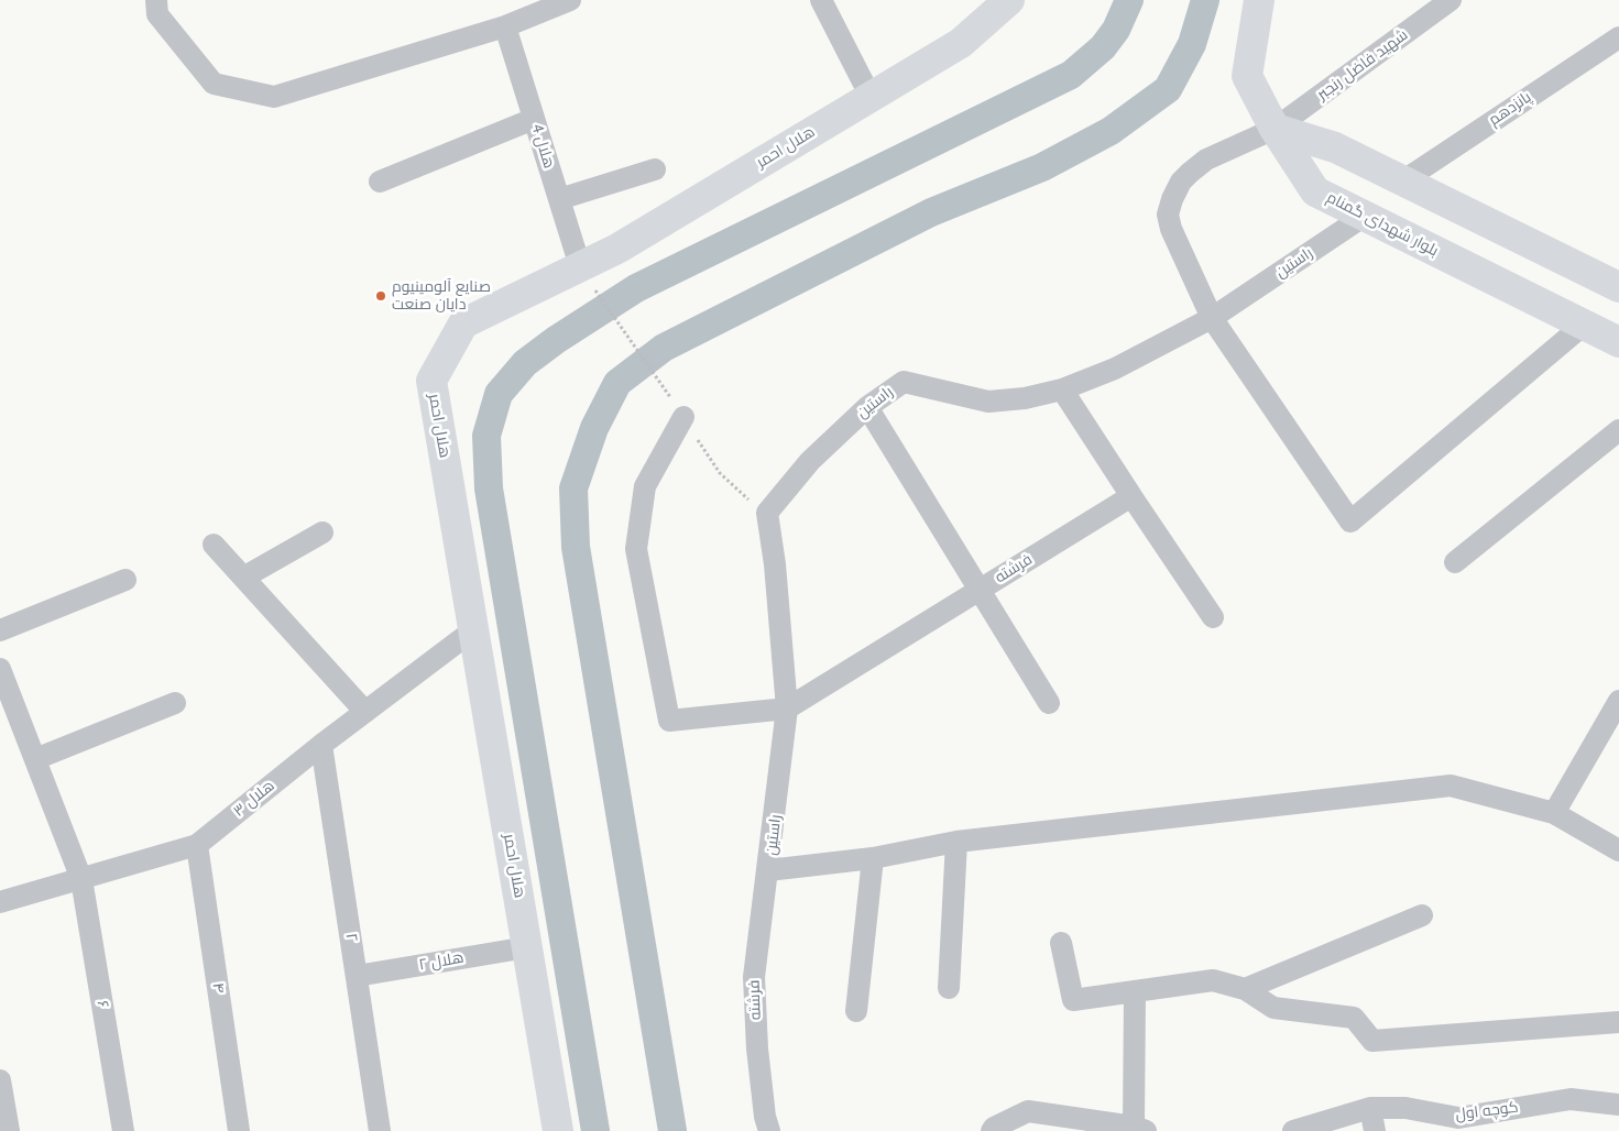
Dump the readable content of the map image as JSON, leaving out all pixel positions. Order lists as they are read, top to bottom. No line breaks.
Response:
{"streets":{"main road":["هلال احمر","بلوار شهدای گمنام"],"street":["شهید فاضل رنجبر","پانزدهم","هلال 4","راستین","فرشته","هلال ۳","۲","هلال ۲","۴","۶","کوچه اول"]},"crossings":[["شهید فاضل رنجبر","بلوار شهدای گمنام"],["شهید فاضل رنجبر","راستین"],["هلال 4","هلال احمر"],["هلال احمر","هلال ۳"],["هلال احمر","هلال ۲"],["بلوار شهدای گمنام","راستین"],["راستین","فرشته"],["هلال ۳","۲"],["هلال ۳","۴"],["هلال ۳","۶"],["۲","هلال ۲"]],"places":["صنايع آلومینیوم دایان صنعت"]}
